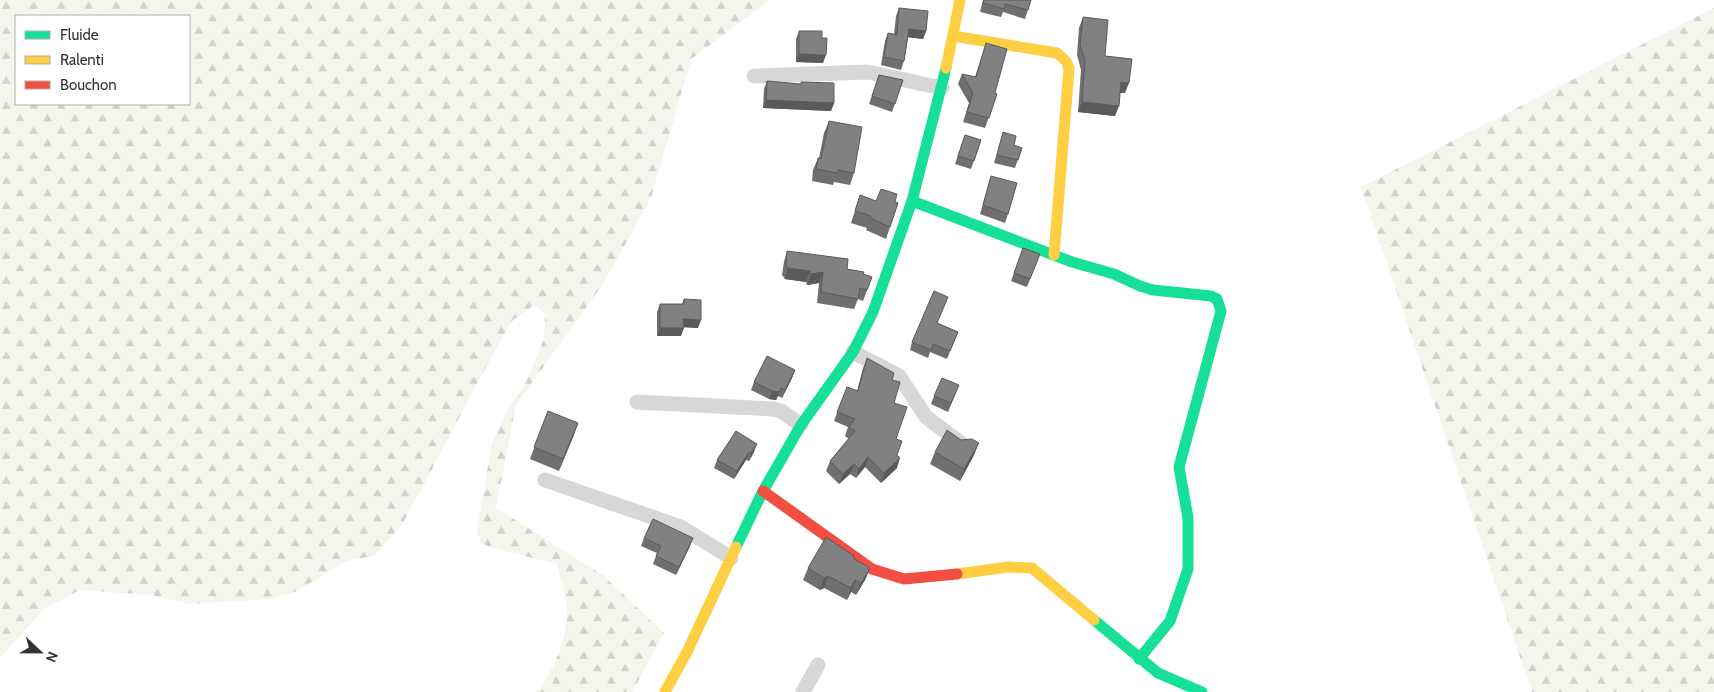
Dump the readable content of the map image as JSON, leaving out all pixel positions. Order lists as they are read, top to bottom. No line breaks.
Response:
{"legend":["Fluide","Ralenti","Bouchon"],"north":"right"}
